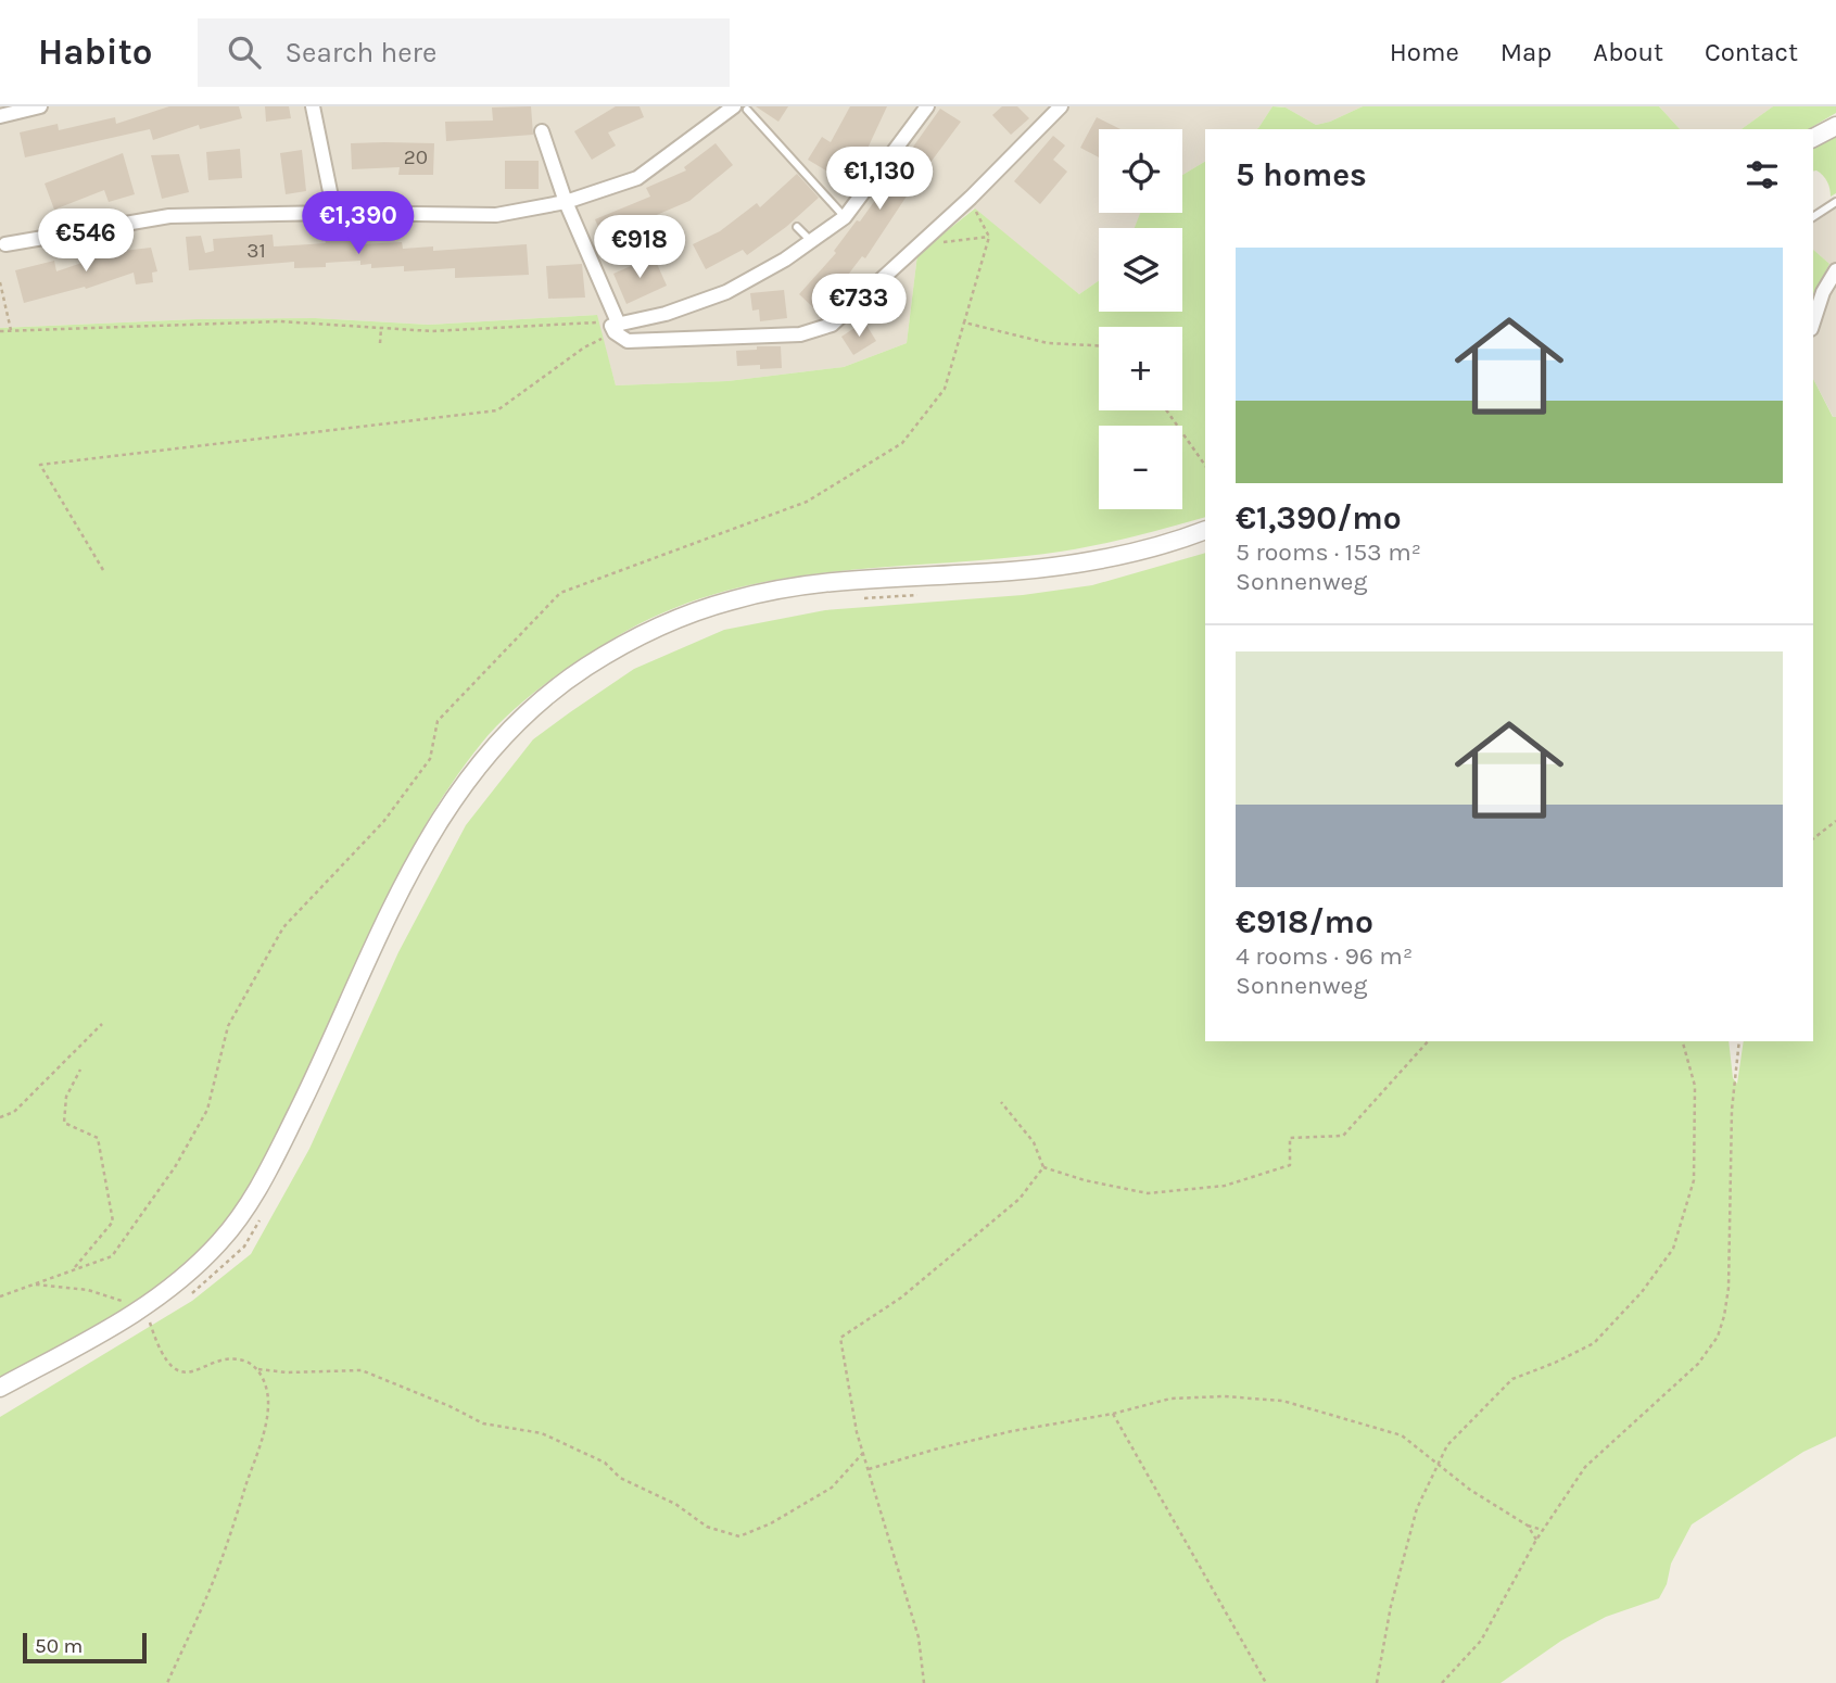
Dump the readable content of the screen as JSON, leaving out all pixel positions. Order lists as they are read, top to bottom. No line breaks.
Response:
{"house_numbers":["20","31"],"scale_bar":"50 m","page":{"header":"Habito","search":"Search here","nav":["Home","Map","About","Contact"],"map_buttons":["+","−"],"heading":"5 homes","price":["€1,130","€1,390","€546","€918","€733"],"list":[{"name":"€1,390/mo","note":"5 rooms · 153 m² · Sonnenweg"},{"name":"€918/mo","note":"4 rooms · 96 m² · Sonnenweg"}],"scale":"50 m"}}
